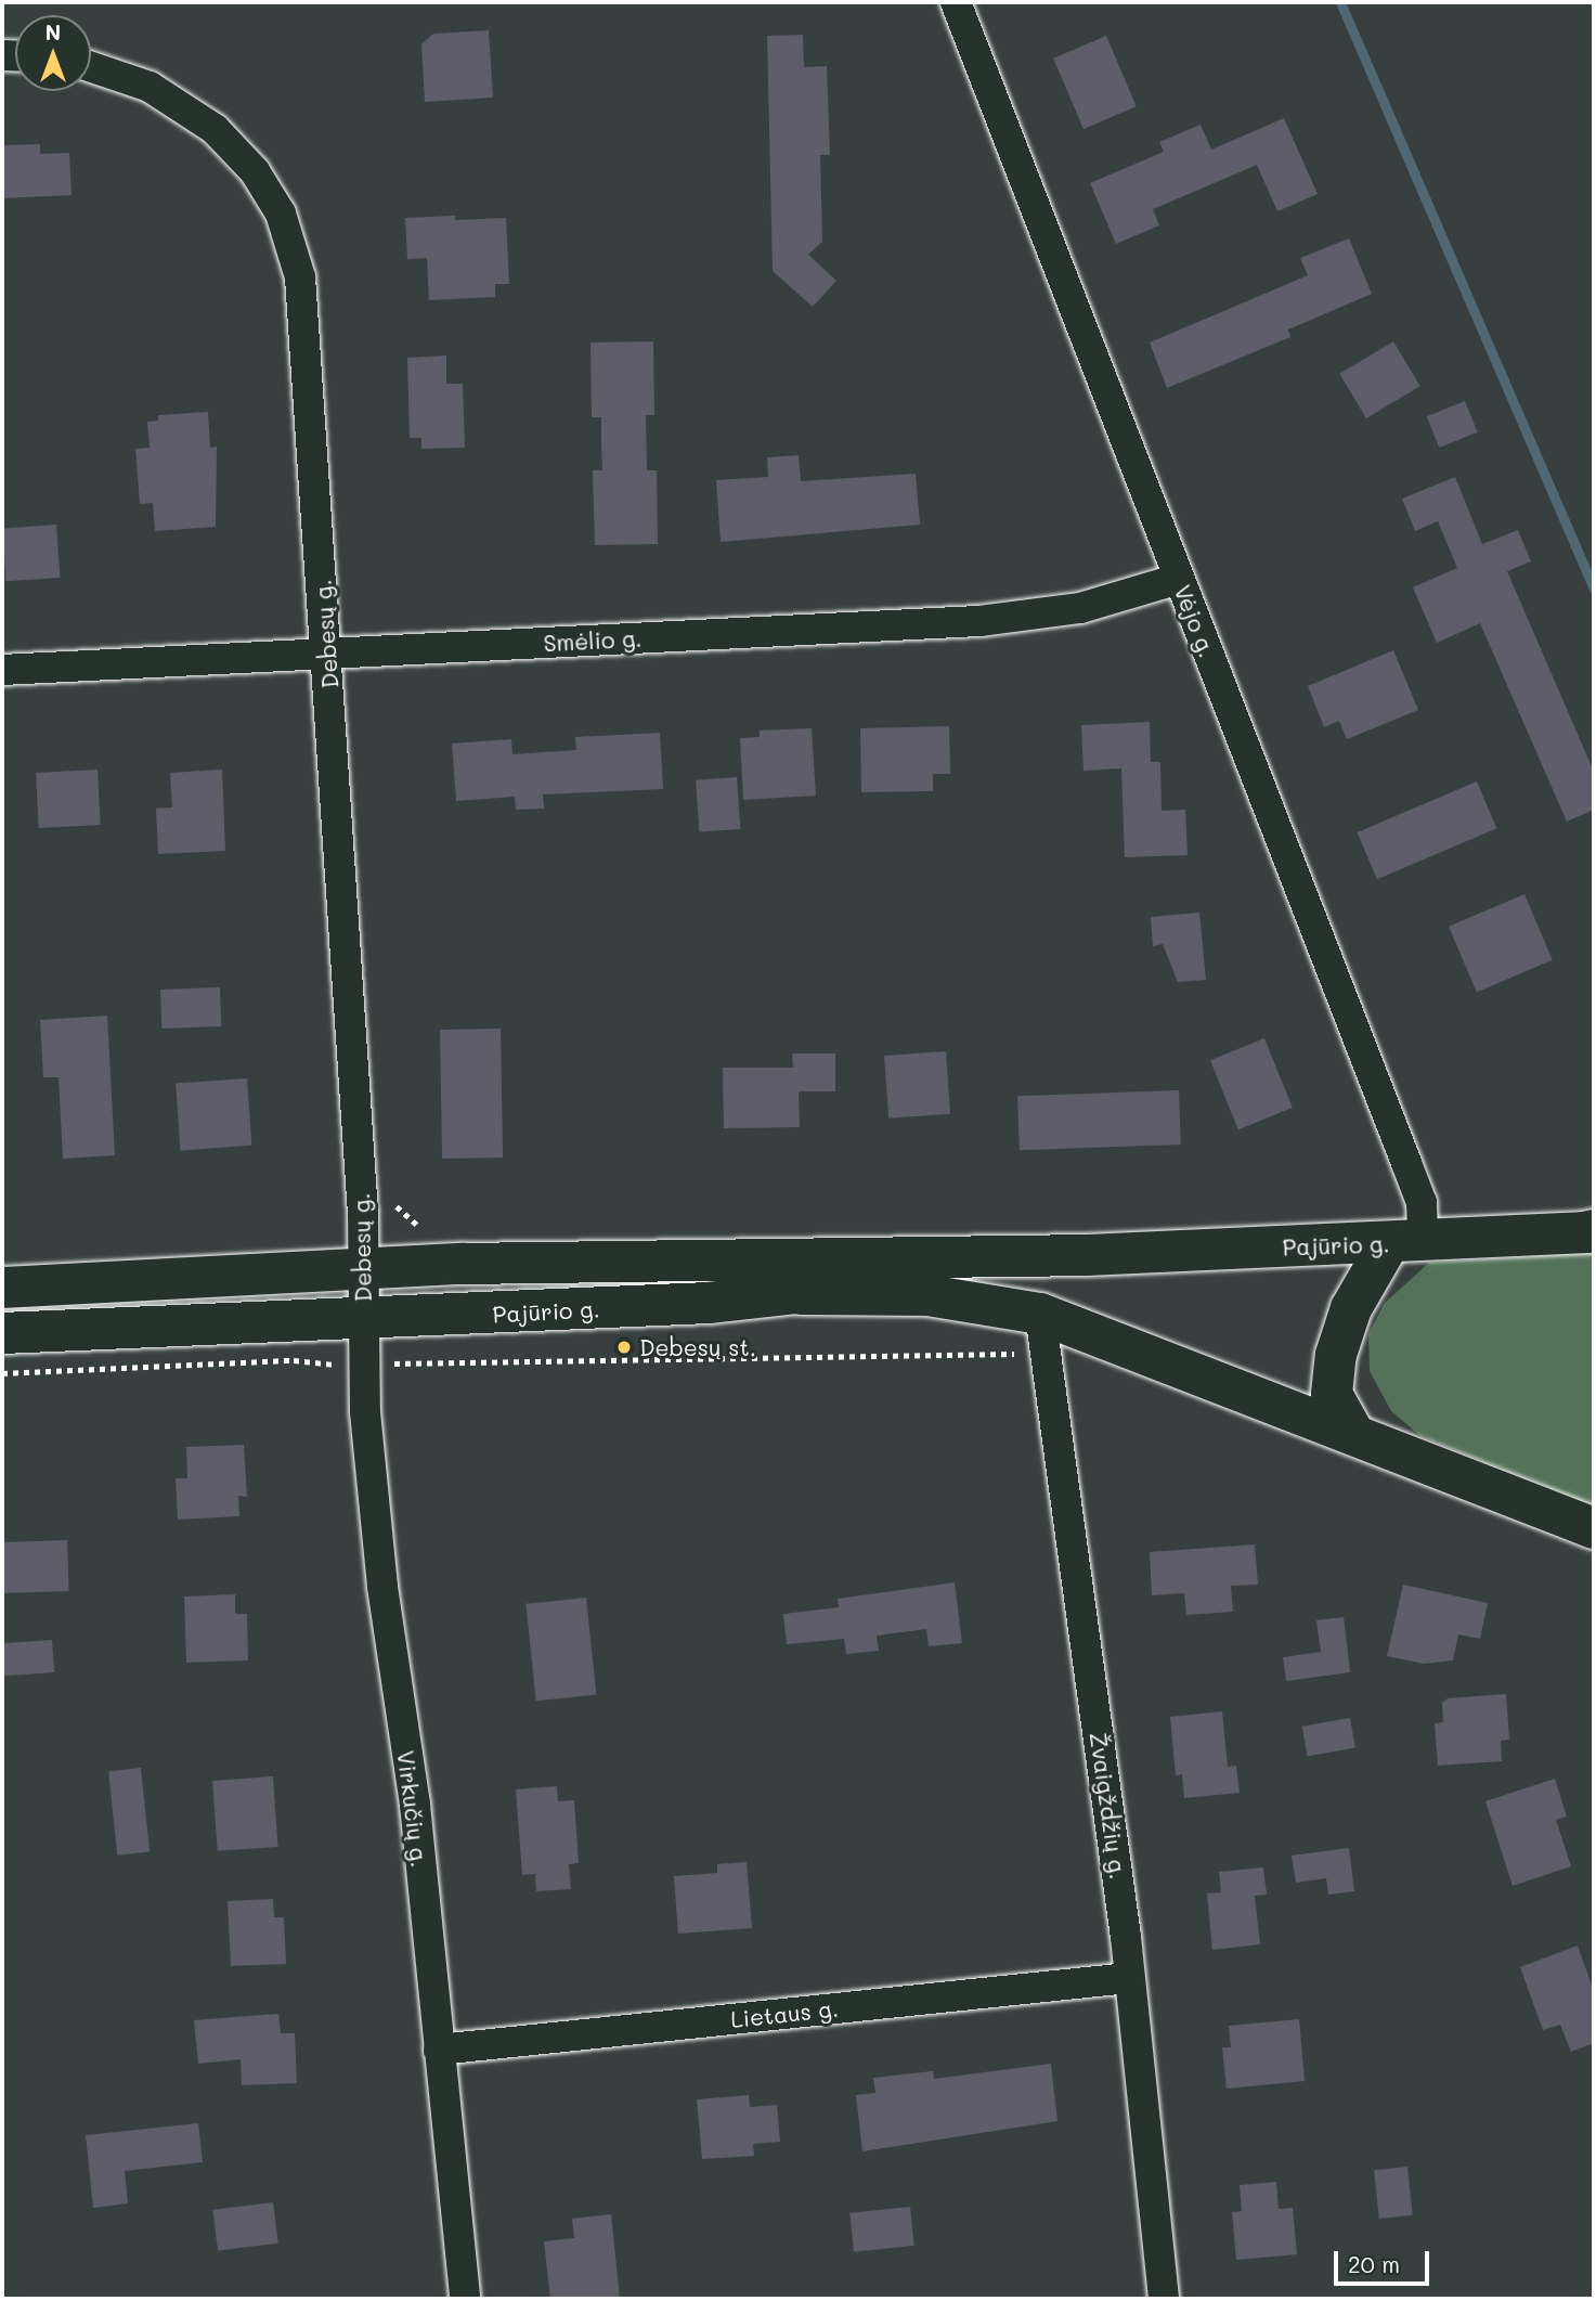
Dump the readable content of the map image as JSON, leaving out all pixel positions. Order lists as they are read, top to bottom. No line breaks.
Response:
{"streets":{"main road":["Pajūrio g."],"street":["Vėjo g.","Debesų g.","Smėlio g.","Žvaigždžių g.","Virkučių g.","Lietaus g."]},"crossings":[["Vėjo g.","Smėlio g."],["Vėjo g.","Pajūrio g."],["Debesų g.","Smėlio g."],["Debesų g.","Pajūrio g."],["Debesų g.","Virkučių g."],["Pajūrio g.","Virkučių g."],["Žvaigždžių g.","Lietaus g."],["Virkučių g.","Lietaus g."]],"places":["Debesų st."],"scale_bar":"20 m","north":"top"}
